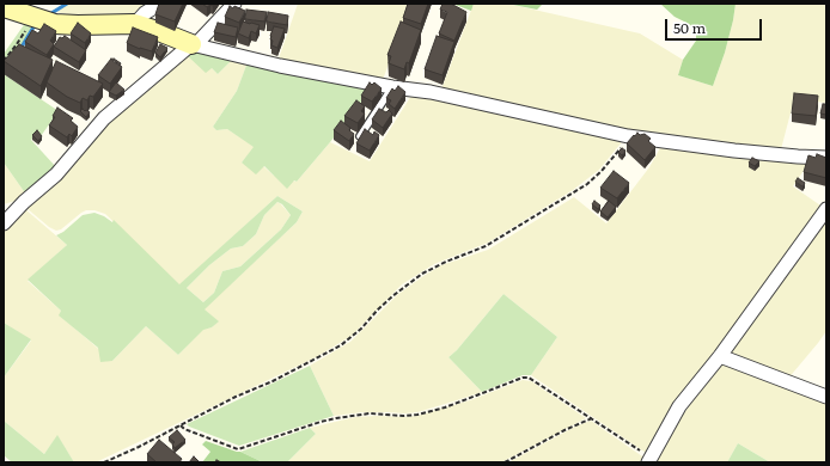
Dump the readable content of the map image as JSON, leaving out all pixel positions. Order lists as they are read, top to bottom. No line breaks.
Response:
{"scale_bar":"50 m"}
